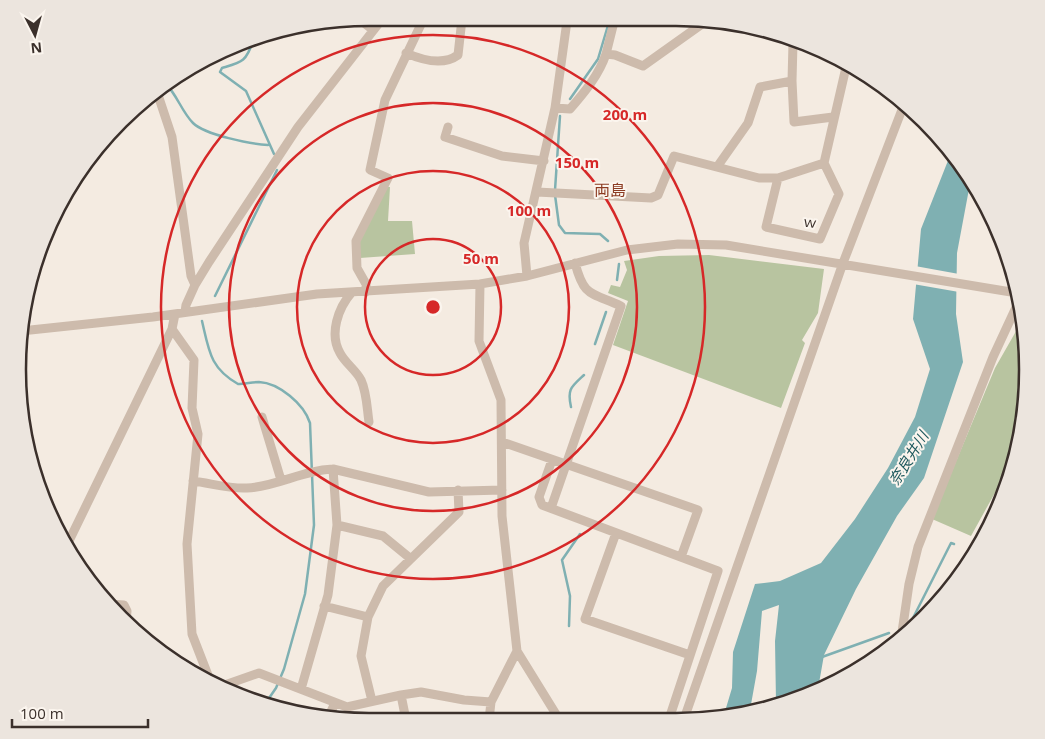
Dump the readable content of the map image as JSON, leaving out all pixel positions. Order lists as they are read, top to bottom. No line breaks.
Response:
{"streets":{"street":["ｗ"]},"districts":["両島"],"water":["奈良井川"],"scale_bar":"100 m","north":"bottom","rings":["200 m","150 m","100 m","50 m"]}
